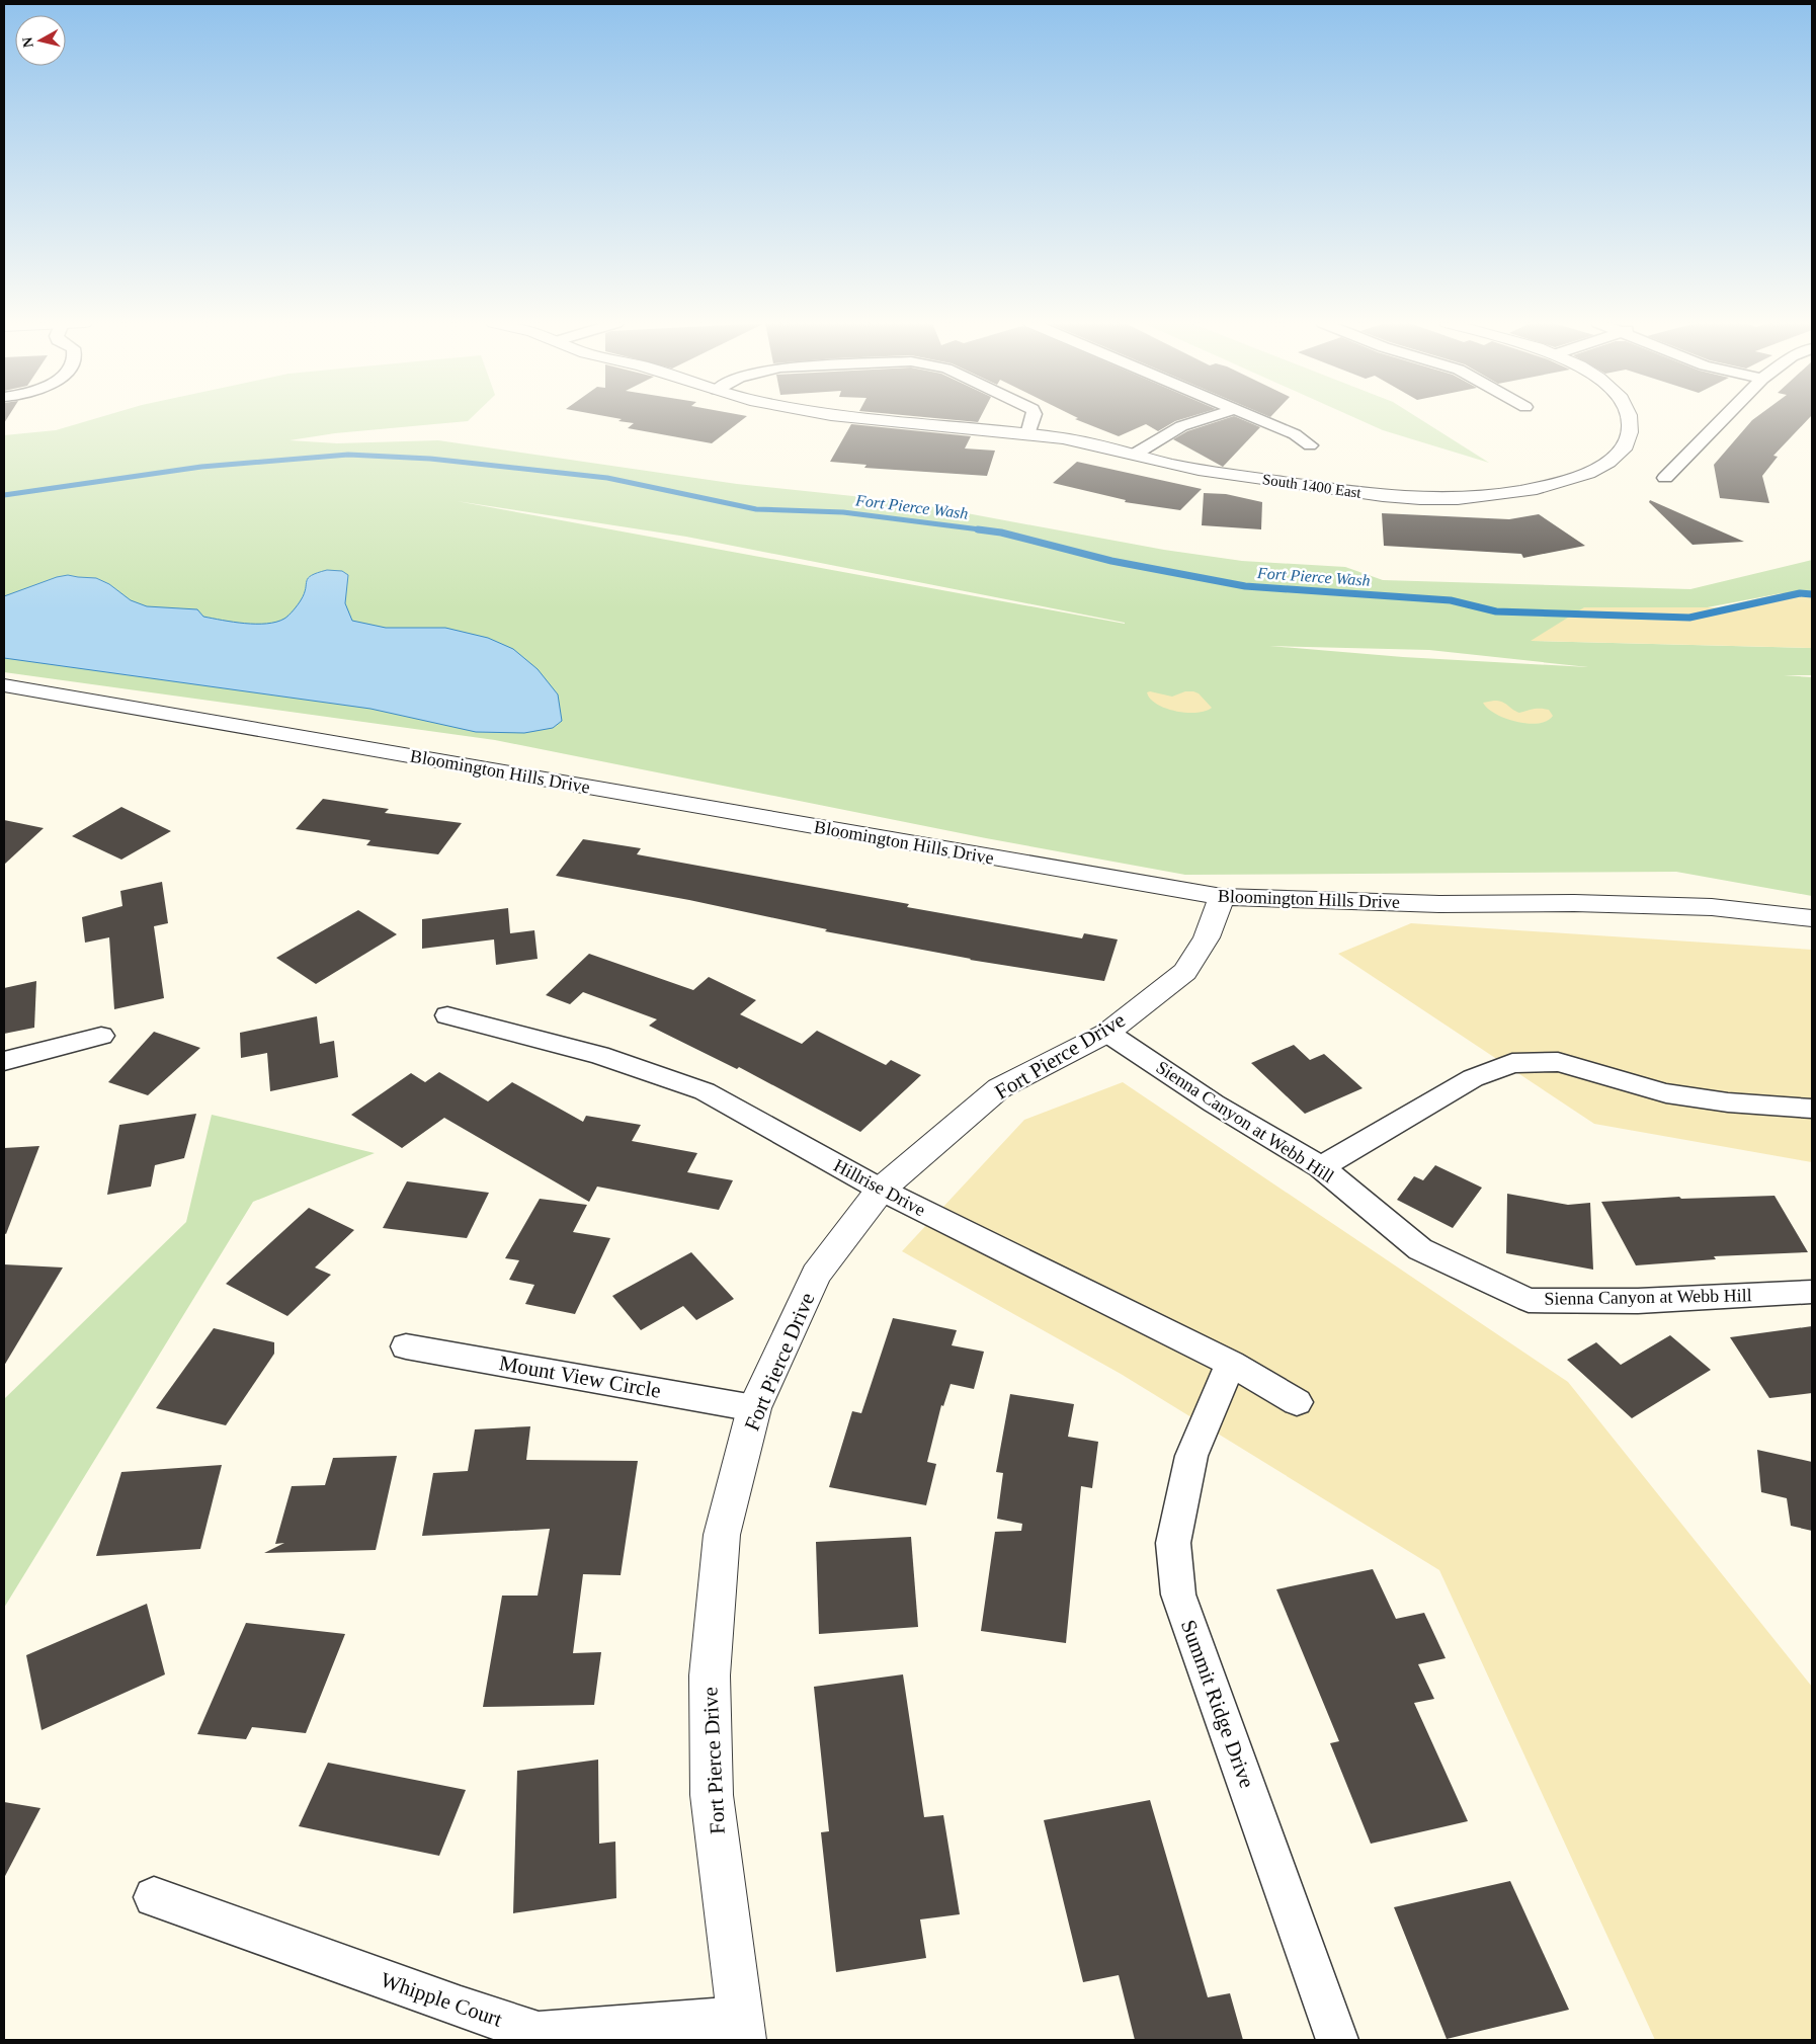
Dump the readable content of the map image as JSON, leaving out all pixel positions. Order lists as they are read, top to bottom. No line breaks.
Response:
{"streets":{"street":["South 1400 East","Bloomington Hills Drive","Fort Pierce Drive","Sienna Canyon at Webb Hill","Hillrise Drive","Mount View Circle","Summit Ridge Drive","Whipple Court"]},"crossings":[["Bloomington Hills Drive","Fort Pierce Drive"],["Fort Pierce Drive","Sienna Canyon at Webb Hill"],["Fort Pierce Drive","Hillrise Drive"],["Fort Pierce Drive","Mount View Circle"],["Fort Pierce Drive","Whipple Court"],["Hillrise Drive","Summit Ridge Drive"]],"water":["Fort Pierce Wash"],"north":"left"}
